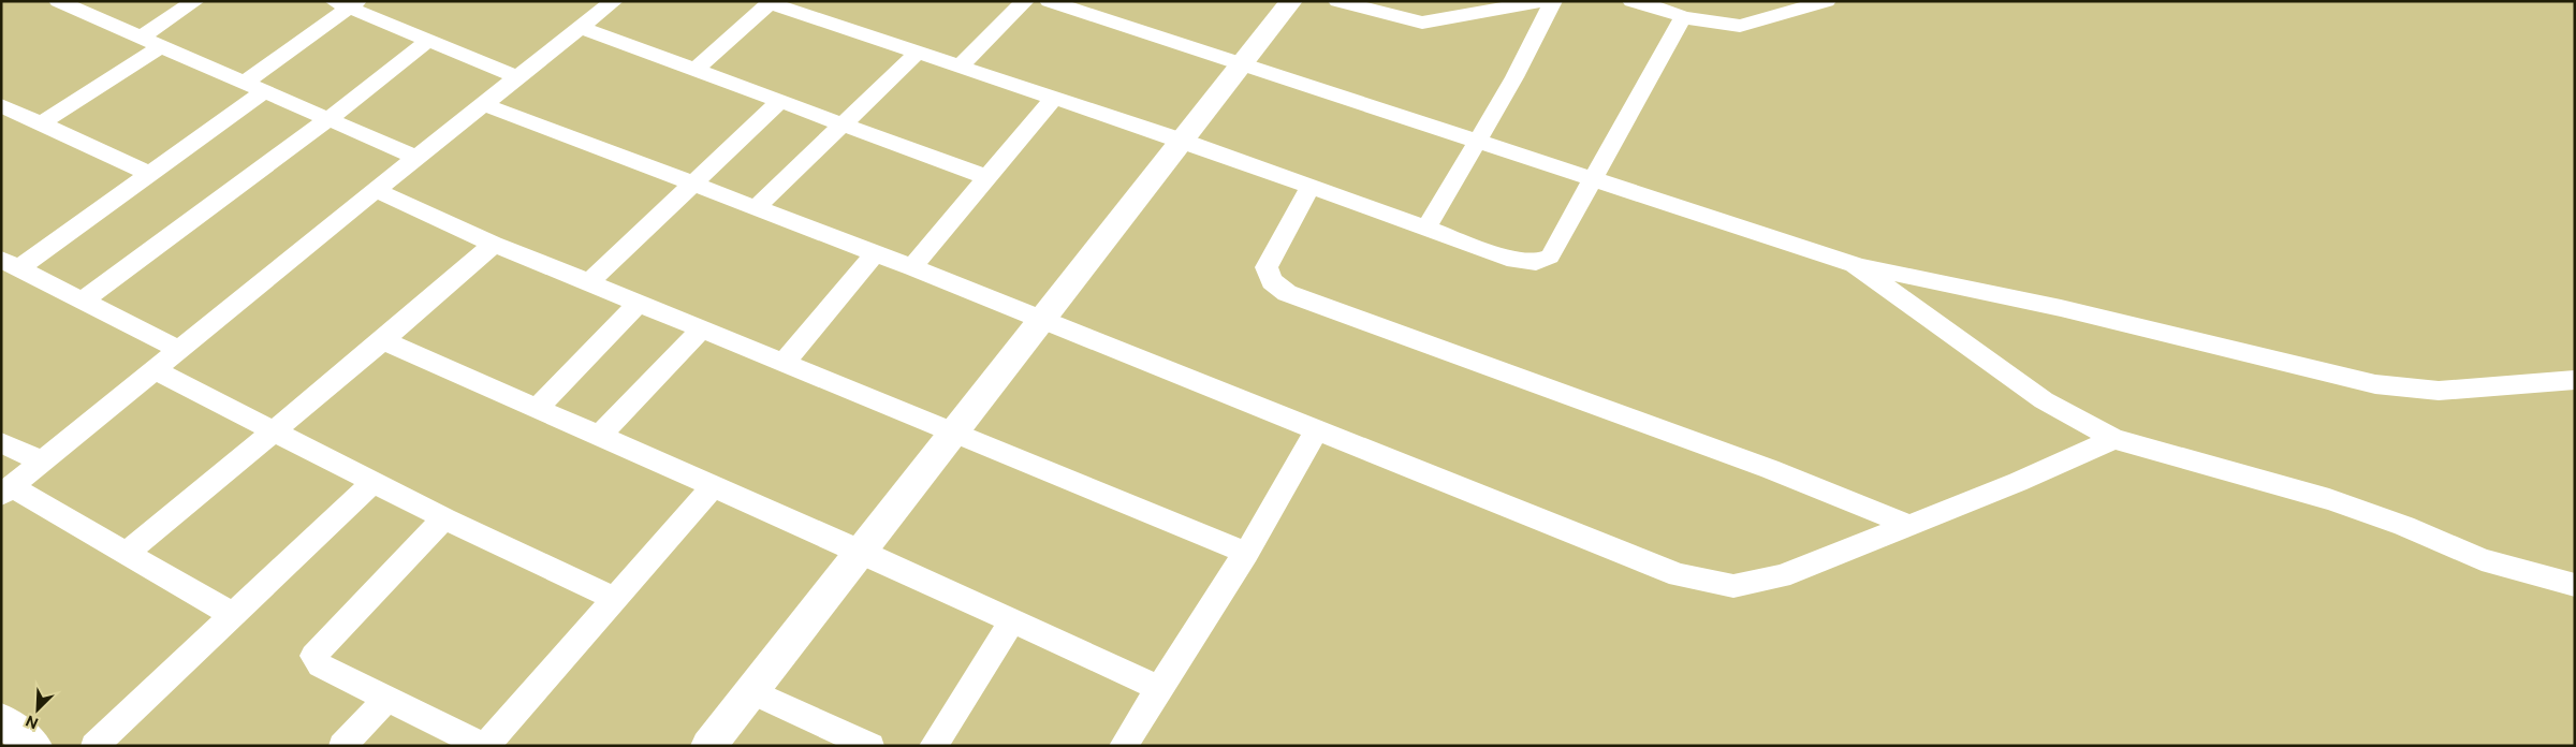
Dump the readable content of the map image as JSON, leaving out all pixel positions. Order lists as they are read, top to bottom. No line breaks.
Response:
{"north":"bottom left"}
